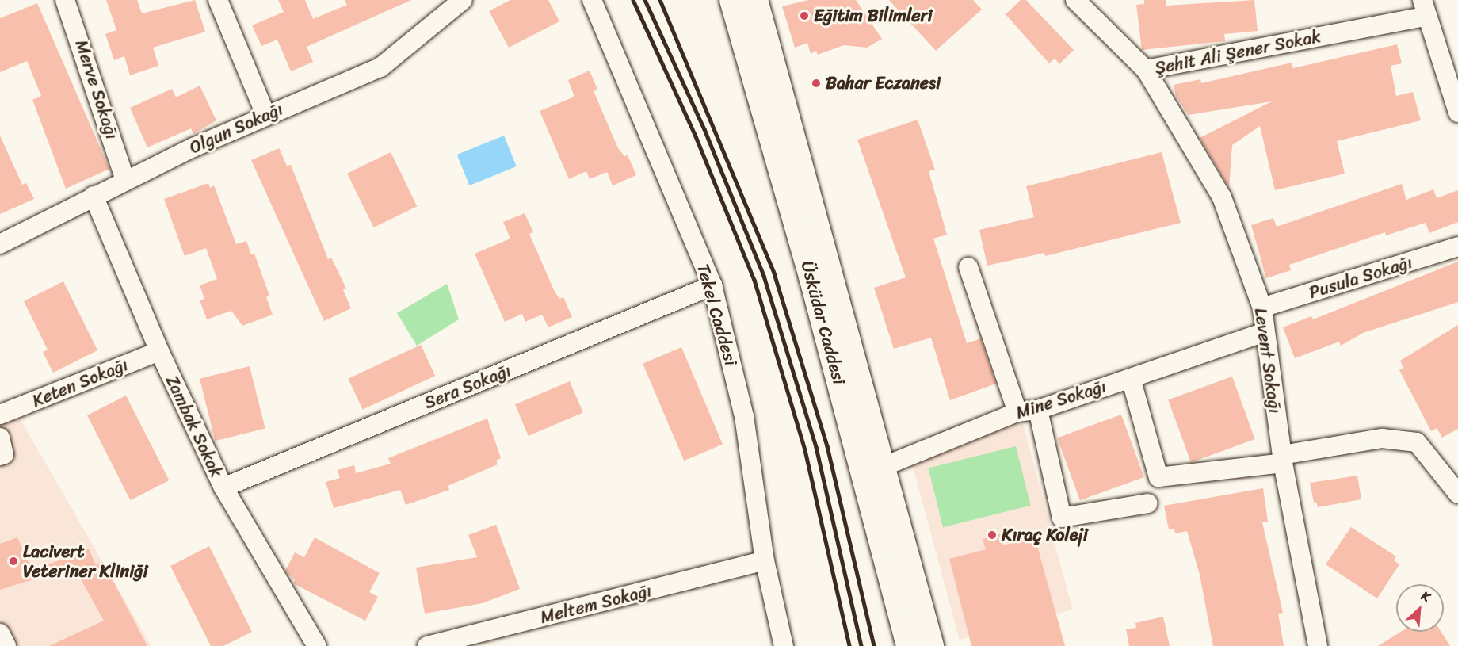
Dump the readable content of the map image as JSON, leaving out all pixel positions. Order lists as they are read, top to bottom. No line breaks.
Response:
{"streets":{"main road":["Üsküdar Caddesi"],"street":["Şehit Ali Şener Sokak","Merve Sokağı","Olgun Sokağı","Pusula Sokağı","Tekel Caddesi","Levent Sokağı","Keten Sokağı","Sera Sokağı","Mine Sokağı","Zambak Sokak","Meltem Sokağı"]},"crossings":[["Şehit Ali Şener Sokak","Levent Sokağı"],["Merve Sokağı","Olgun Sokağı"],["Olgun Sokağı","Zambak Sokak"],["Pusula Sokağı","Levent Sokağı"],["Tekel Caddesi","Sera Sokağı"],["Tekel Caddesi","Meltem Sokağı"],["Üsküdar Caddesi","Mine Sokağı"],["Levent Sokağı","Mine Sokağı"],["Keten Sokağı","Zambak Sokak"],["Sera Sokağı","Zambak Sokak"]],"places":["Eğitim Bilimleri","Bahar Eczanesi","Kıraç Koleji","Lacivert Veteriner Kliniği"],"north":"top right"}
